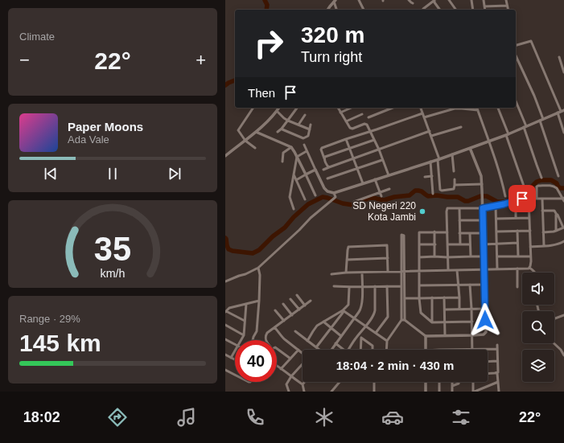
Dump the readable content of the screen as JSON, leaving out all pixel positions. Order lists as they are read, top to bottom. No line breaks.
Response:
{"places":["SD Negeri 220 Kota Jambi"],"page":{"tile":["Climate",["Range · 29%","145 km"]],"turn":["320 m","Turn right"],"heat":["−","22°","+"],"then":"Then","song":["Paper Moons","Ada Vale"],"limit":"40","trip":"18:04 · 2 min · 430 m","tabs":["18:02","22°"],"gauge":["35","km/h"]}}
